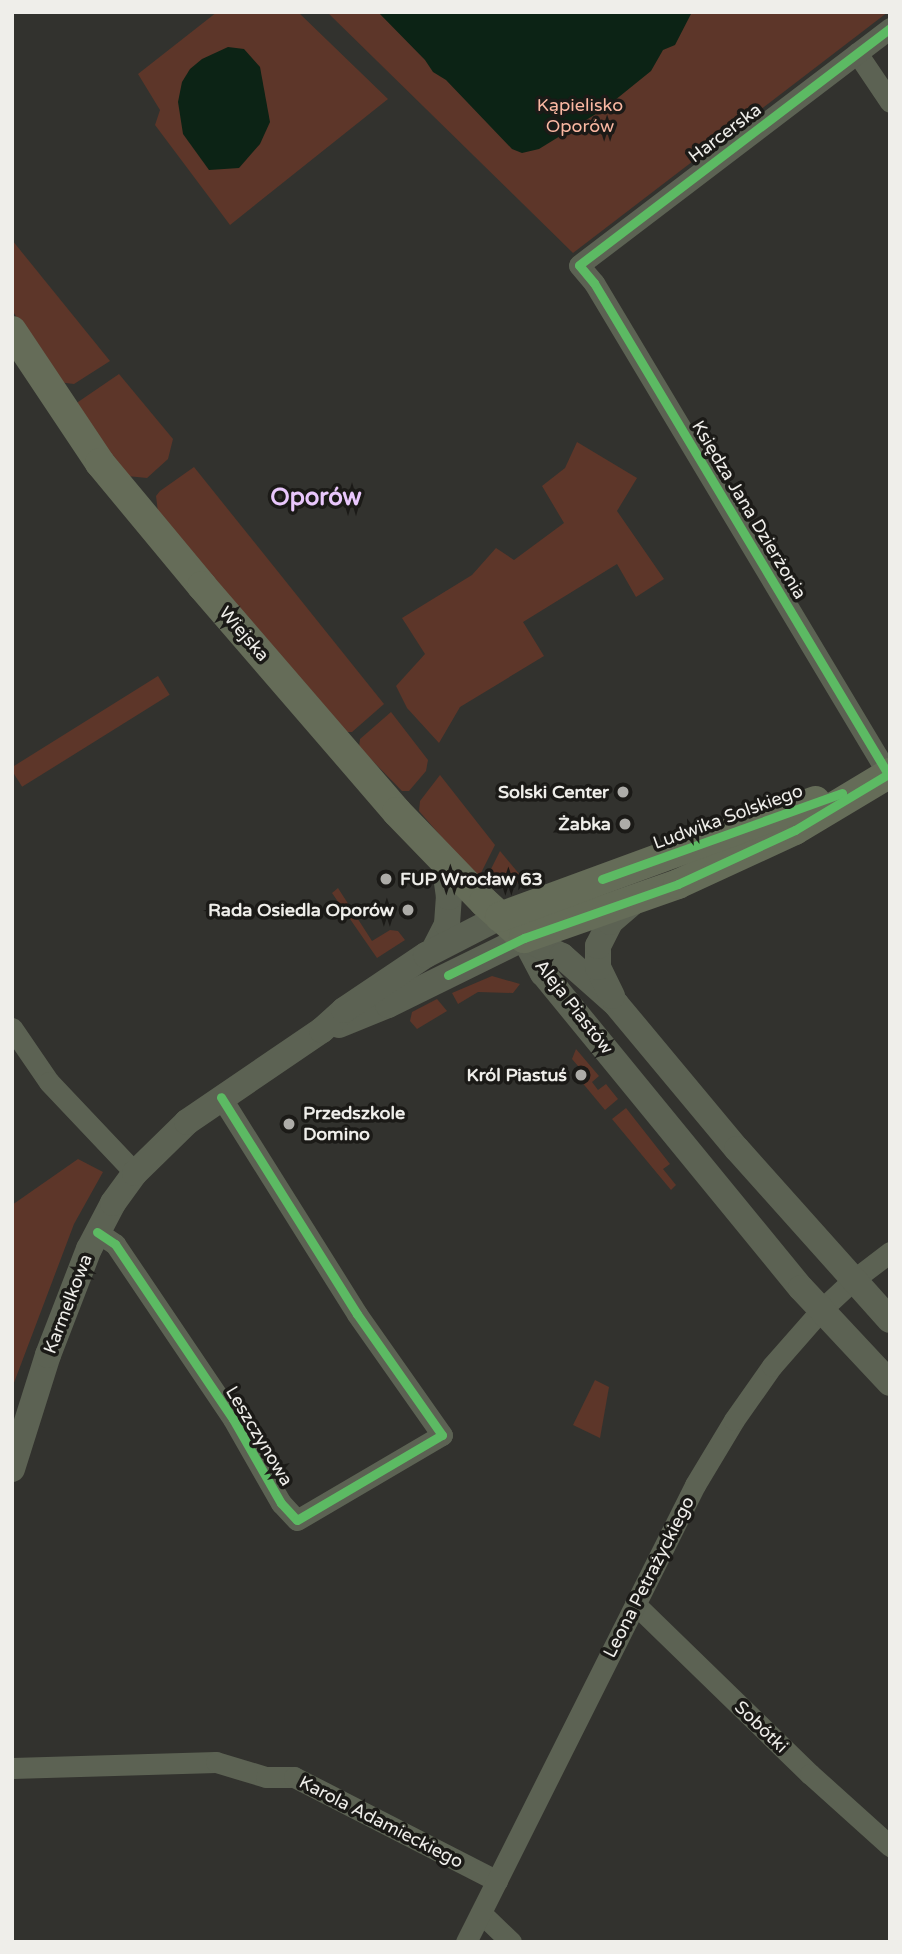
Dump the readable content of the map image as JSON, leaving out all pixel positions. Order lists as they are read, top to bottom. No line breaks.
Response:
{"streets":{"main road":["Wiejska","Ludwika Solskiego"],"street":["Harcerska","Księdza Jana Dzierżonia","Aleja Piastów","Karmelkowa","Leszczynowa","Leona Petrażyckiego","Sobótki","Karola Adamieckiego"]},"crossings":[["Harcerska","Księdza Jana Dzierżonia"],["Księdza Jana Dzierżonia","Ludwika Solskiego"],["Wiejska","Ludwika Solskiego"],["Wiejska","Aleja Piastów"],["Wiejska","Karmelkowa"],["Ludwika Solskiego","Aleja Piastów"],["Ludwika Solskiego","Karmelkowa"],["Aleja Piastów","Karmelkowa"],["Aleja Piastów","Leona Petrażyckiego"],["Karmelkowa","Leszczynowa"],["Leona Petrażyckiego","Sobótki"],["Leona Petrażyckiego","Karola Adamieckiego"]],"districts":["Oporów"],"parks":["Kąpielisko Oporów"],"places":["Solski Center","Żabka","FUP Wrocław 63","Rada Osiedla Oporów","Król Piastuś","Przedszkole Domino"]}
